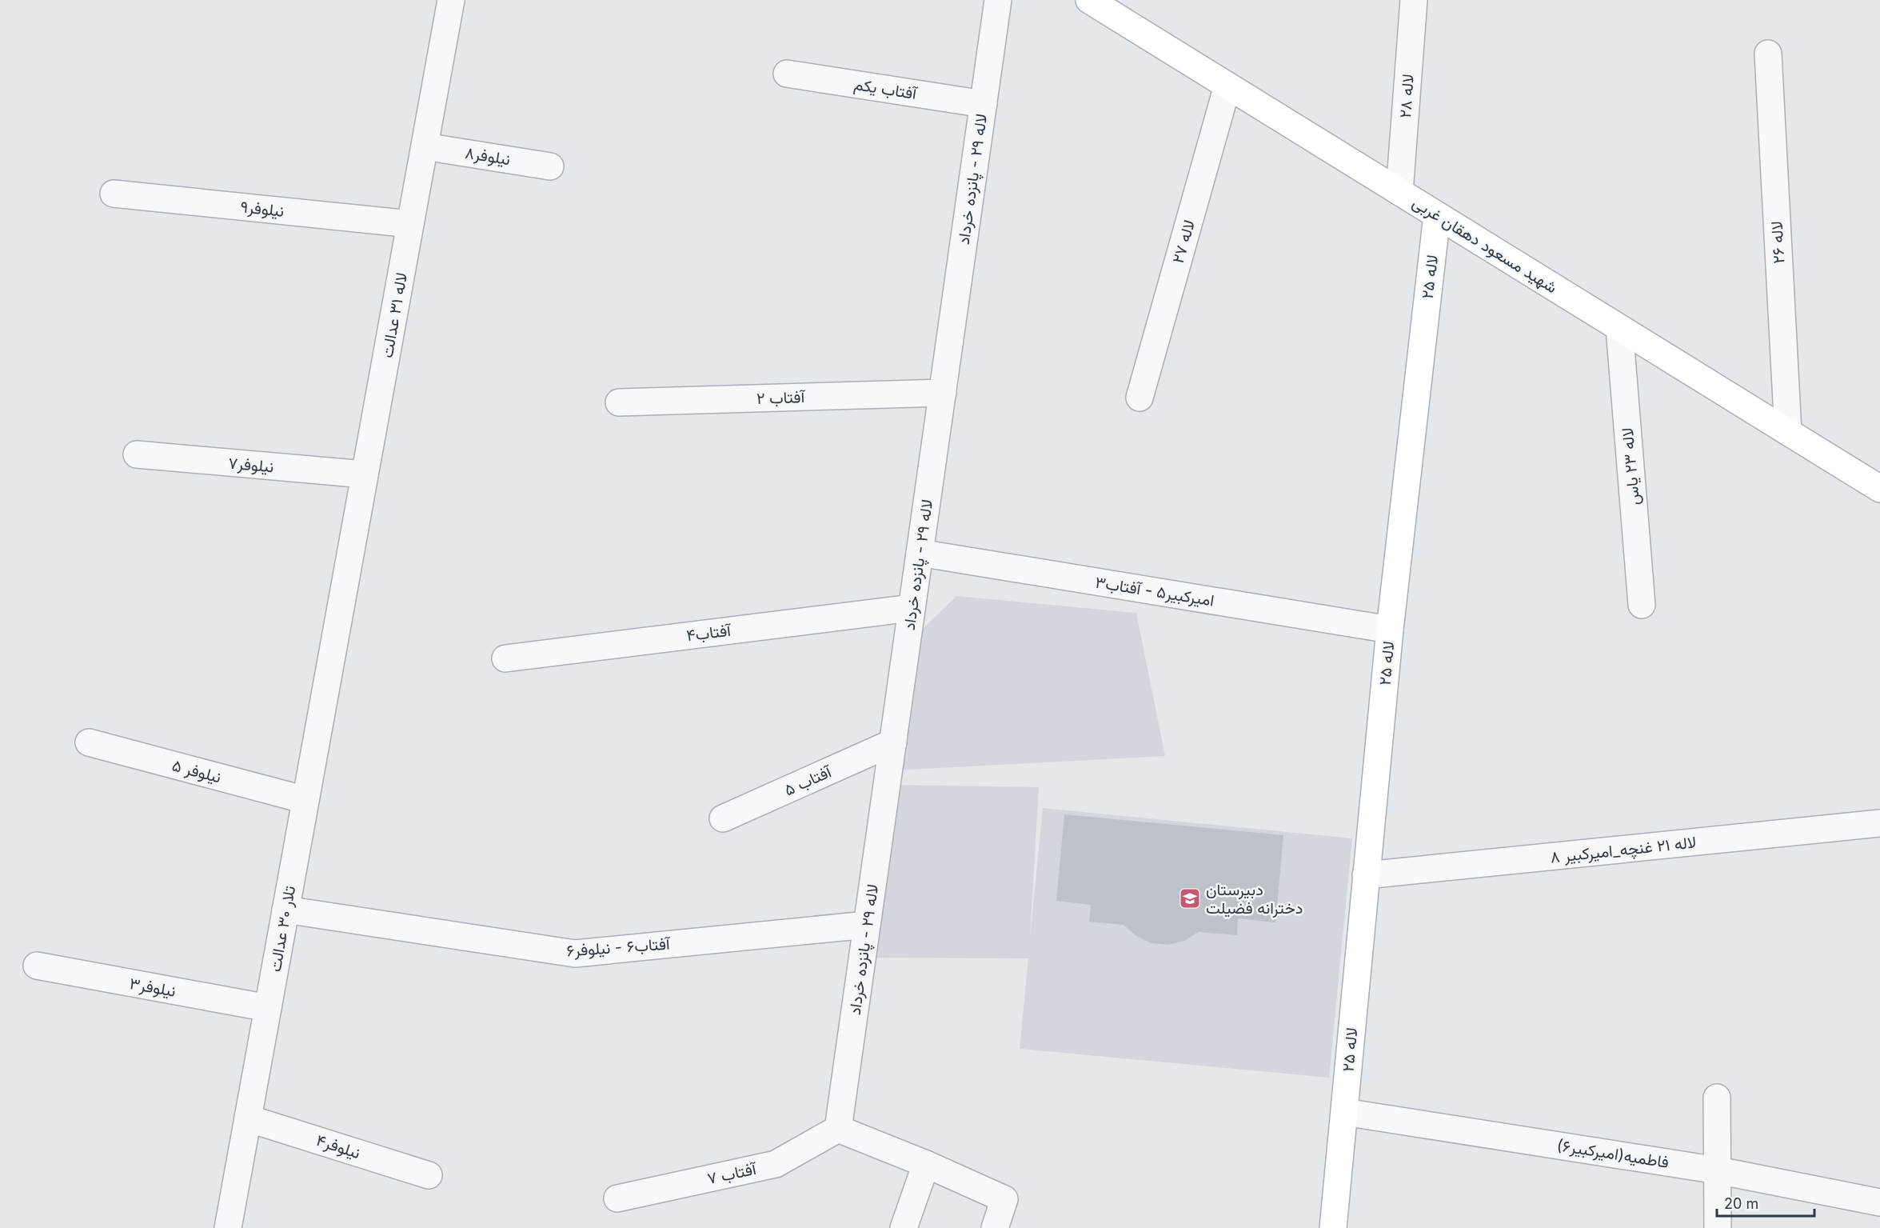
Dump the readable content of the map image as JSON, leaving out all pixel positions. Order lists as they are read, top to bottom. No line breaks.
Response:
{"streets":{"main road":["شهید مسعود دهقان غربی","لاله ۲۵"],"street":["آفتاب یکم","لاله ۲۸","نیلوفر۸","لاله ۲۹ - پانزده خرداد","نیلوفر۹","لاله ۲۷","لاله ۲۶","لاله ۳۱ عدالت","آفتاب ۲","نیلوفر۷","لاله ۲۳ یاس","امیرکبیر۵ - آفتاب۳","آفتاب۴","نیلوفر ۵","آفتاب ۵","لاله ۲۱ غنچه_امیرکبیر ۸","تلار ۳۰ عدالت","آفتاب۶ - نیلوفر۶","نیلوفر۳","نیلوفر۴","فاطمیه(امیرکبیر۶)","آفتاب ۷"]},"crossings":[["آفتاب یکم","لاله ۲۹ - پانزده خرداد"],["لاله ۲۸","شهید مسعود دهقان غربی"],["نیلوفر۸","لاله ۳۱ عدالت"],["لاله ۲۹ - پانزده خرداد","آفتاب ۲"],["لاله ۲۹ - پانزده خرداد","امیرکبیر۵ - آفتاب۳"],["لاله ۲۹ - پانزده خرداد","آفتاب۴"],["لاله ۲۹ - پانزده خرداد","آفتاب ۵"],["لاله ۲۹ - پانزده خرداد","آفتاب۶ - نیلوفر۶"],["لاله ۲۹ - پانزده خرداد","آفتاب ۷"],["نیلوفر۹","لاله ۳۱ عدالت"],["لاله ۲۷","شهید مسعود دهقان غربی"],["لاله ۲۶","شهید مسعود دهقان غربی"],["شهید مسعود دهقان غربی","لاله ۲۵"],["شهید مسعود دهقان غربی","لاله ۲۳ یاس"],["لاله ۲۵","امیرکبیر۵ - آفتاب۳"],["لاله ۲۵","لاله ۲۱ غنچه_امیرکبیر ۸"],["لاله ۲۵","فاطمیه(امیرکبیر۶)"],["لاله ۳۱ عدالت","نیلوفر۷"],["لاله ۳۱ عدالت","تلار ۳۰ عدالت"],["نیلوفر ۵","تلار ۳۰ عدالت"],["تلار ۳۰ عدالت","آفتاب۶ - نیلوفر۶"],["تلار ۳۰ عدالت","نیلوفر۳"],["تلار ۳۰ عدالت","نیلوفر۴"]],"places":{"school or university":["دبیرستان دخترانه فضیلت"]},"scale_bar":"20 m"}
